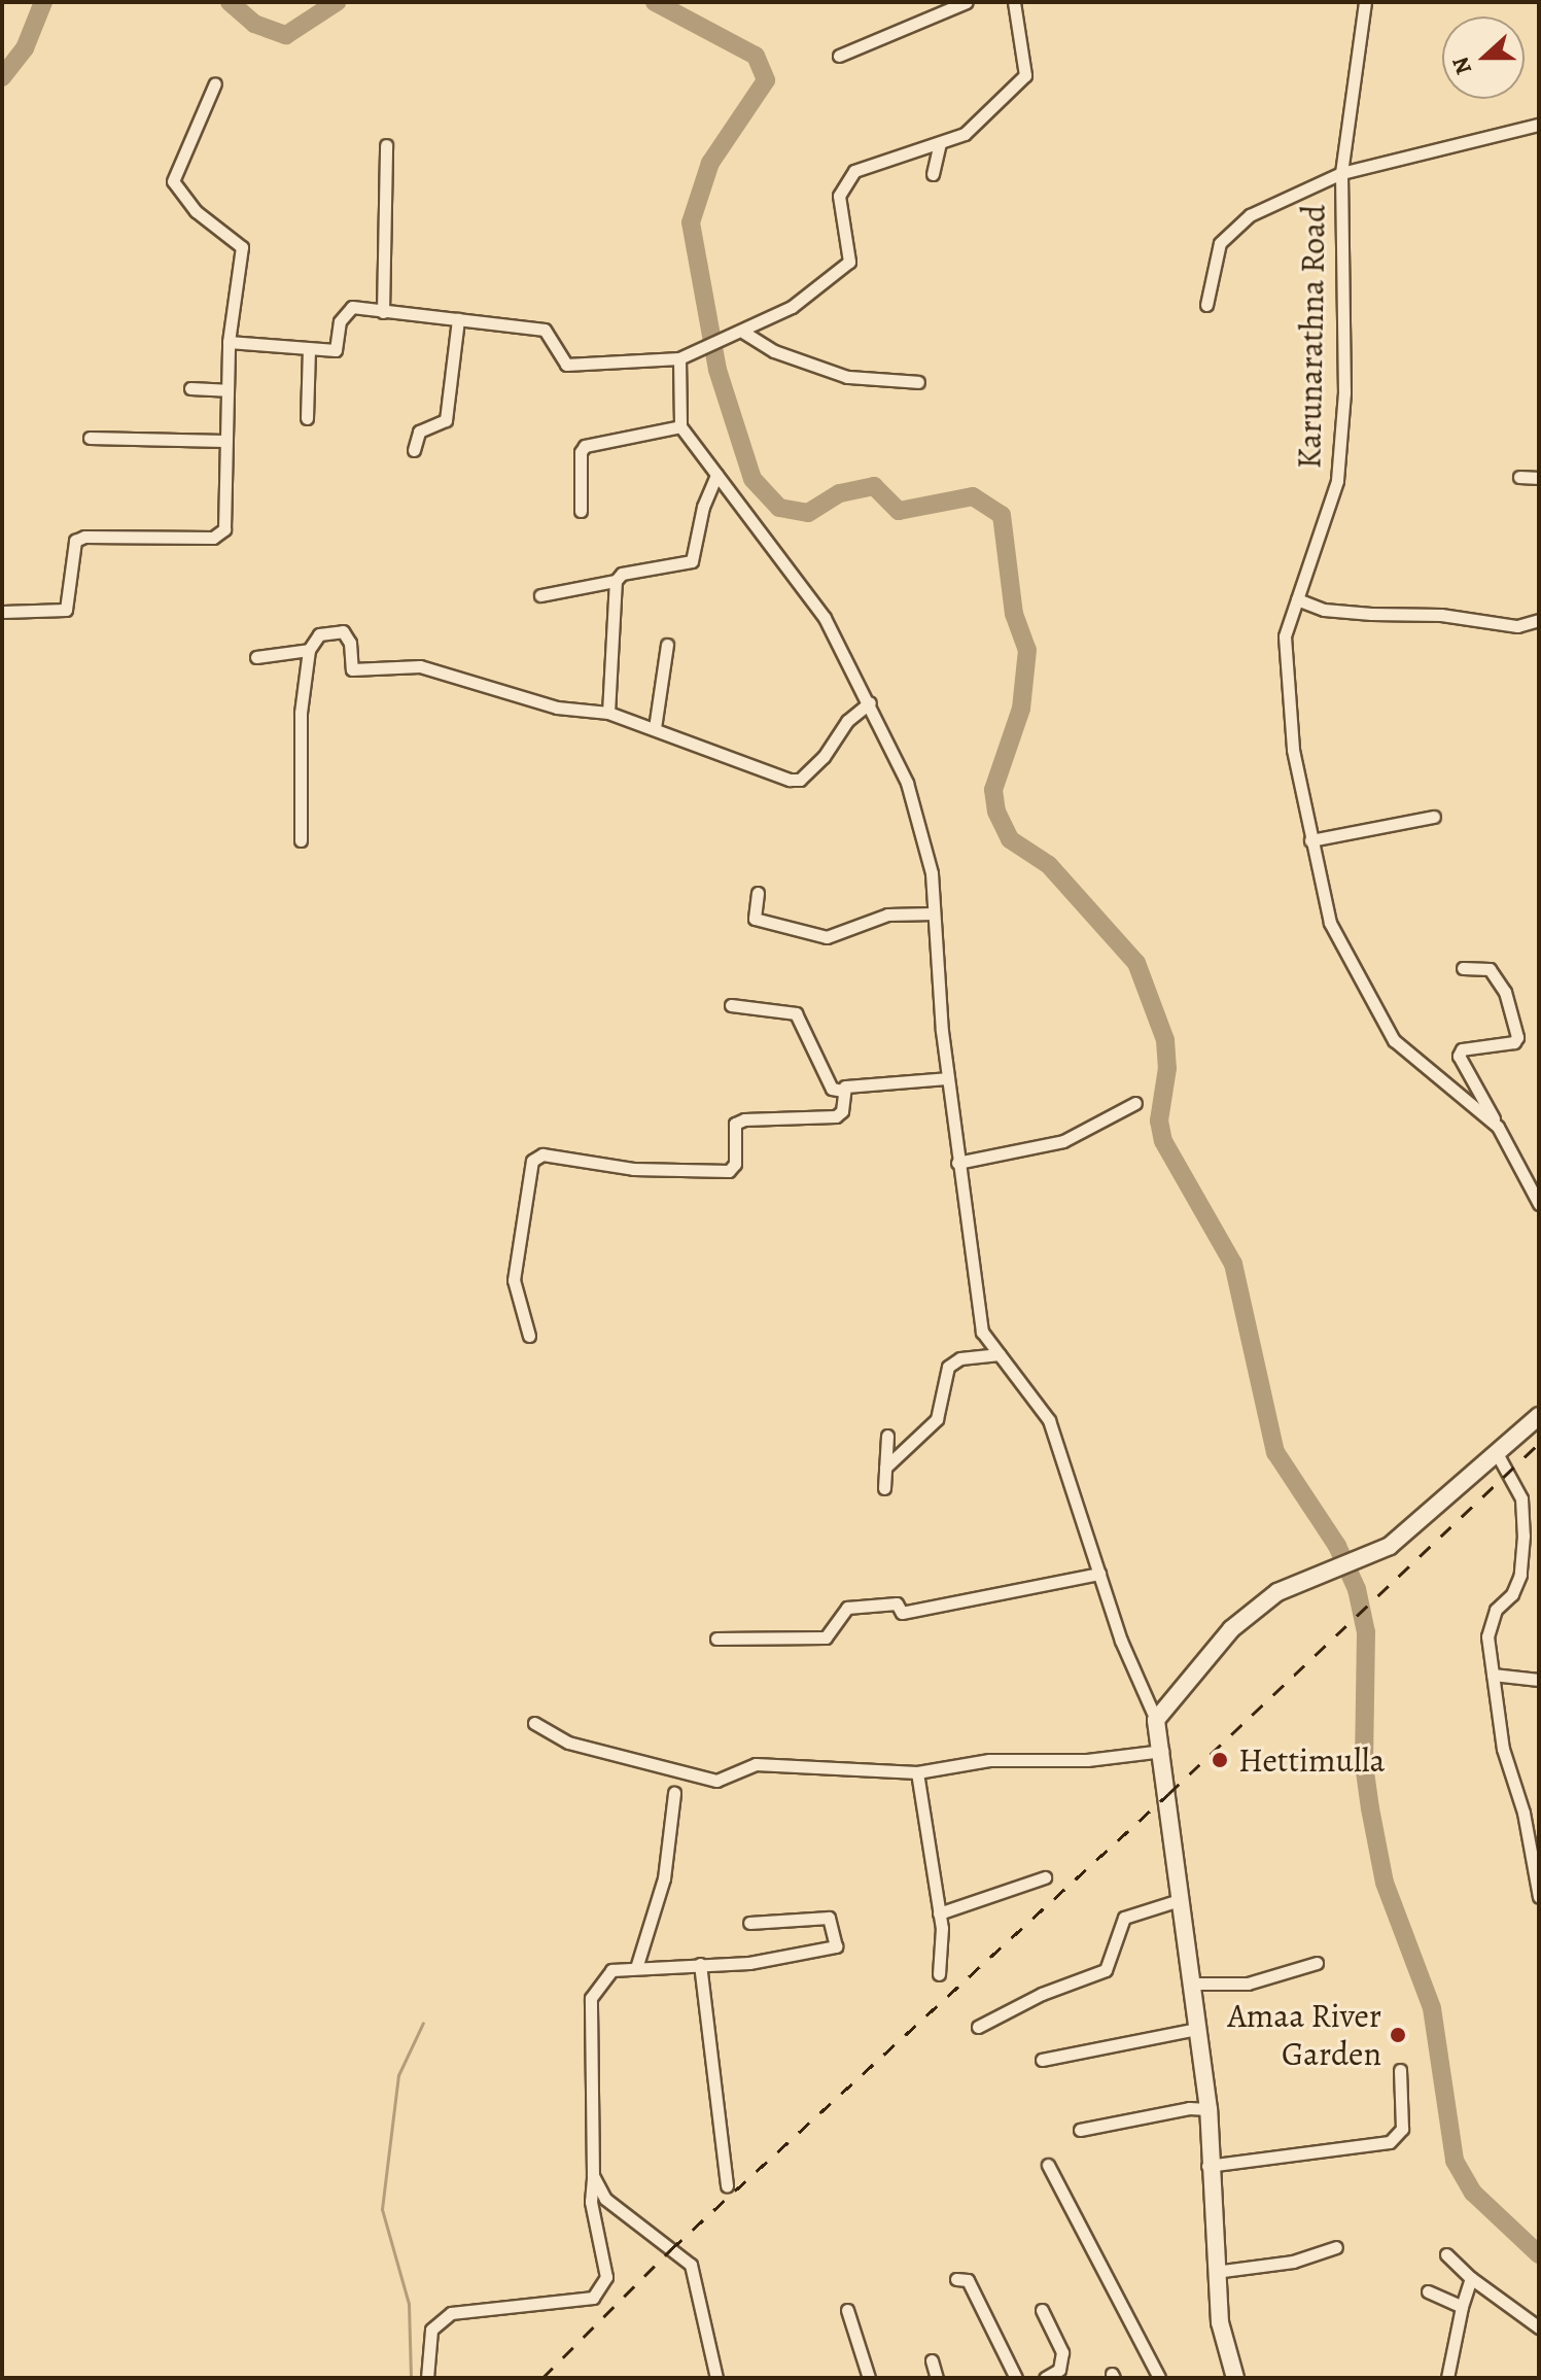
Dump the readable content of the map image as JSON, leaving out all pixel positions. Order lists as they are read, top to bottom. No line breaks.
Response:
{"streets":{"street":["Karunarathna Road"]},"places":["Hettimulla","Amaa River Garden"],"north":"left"}
